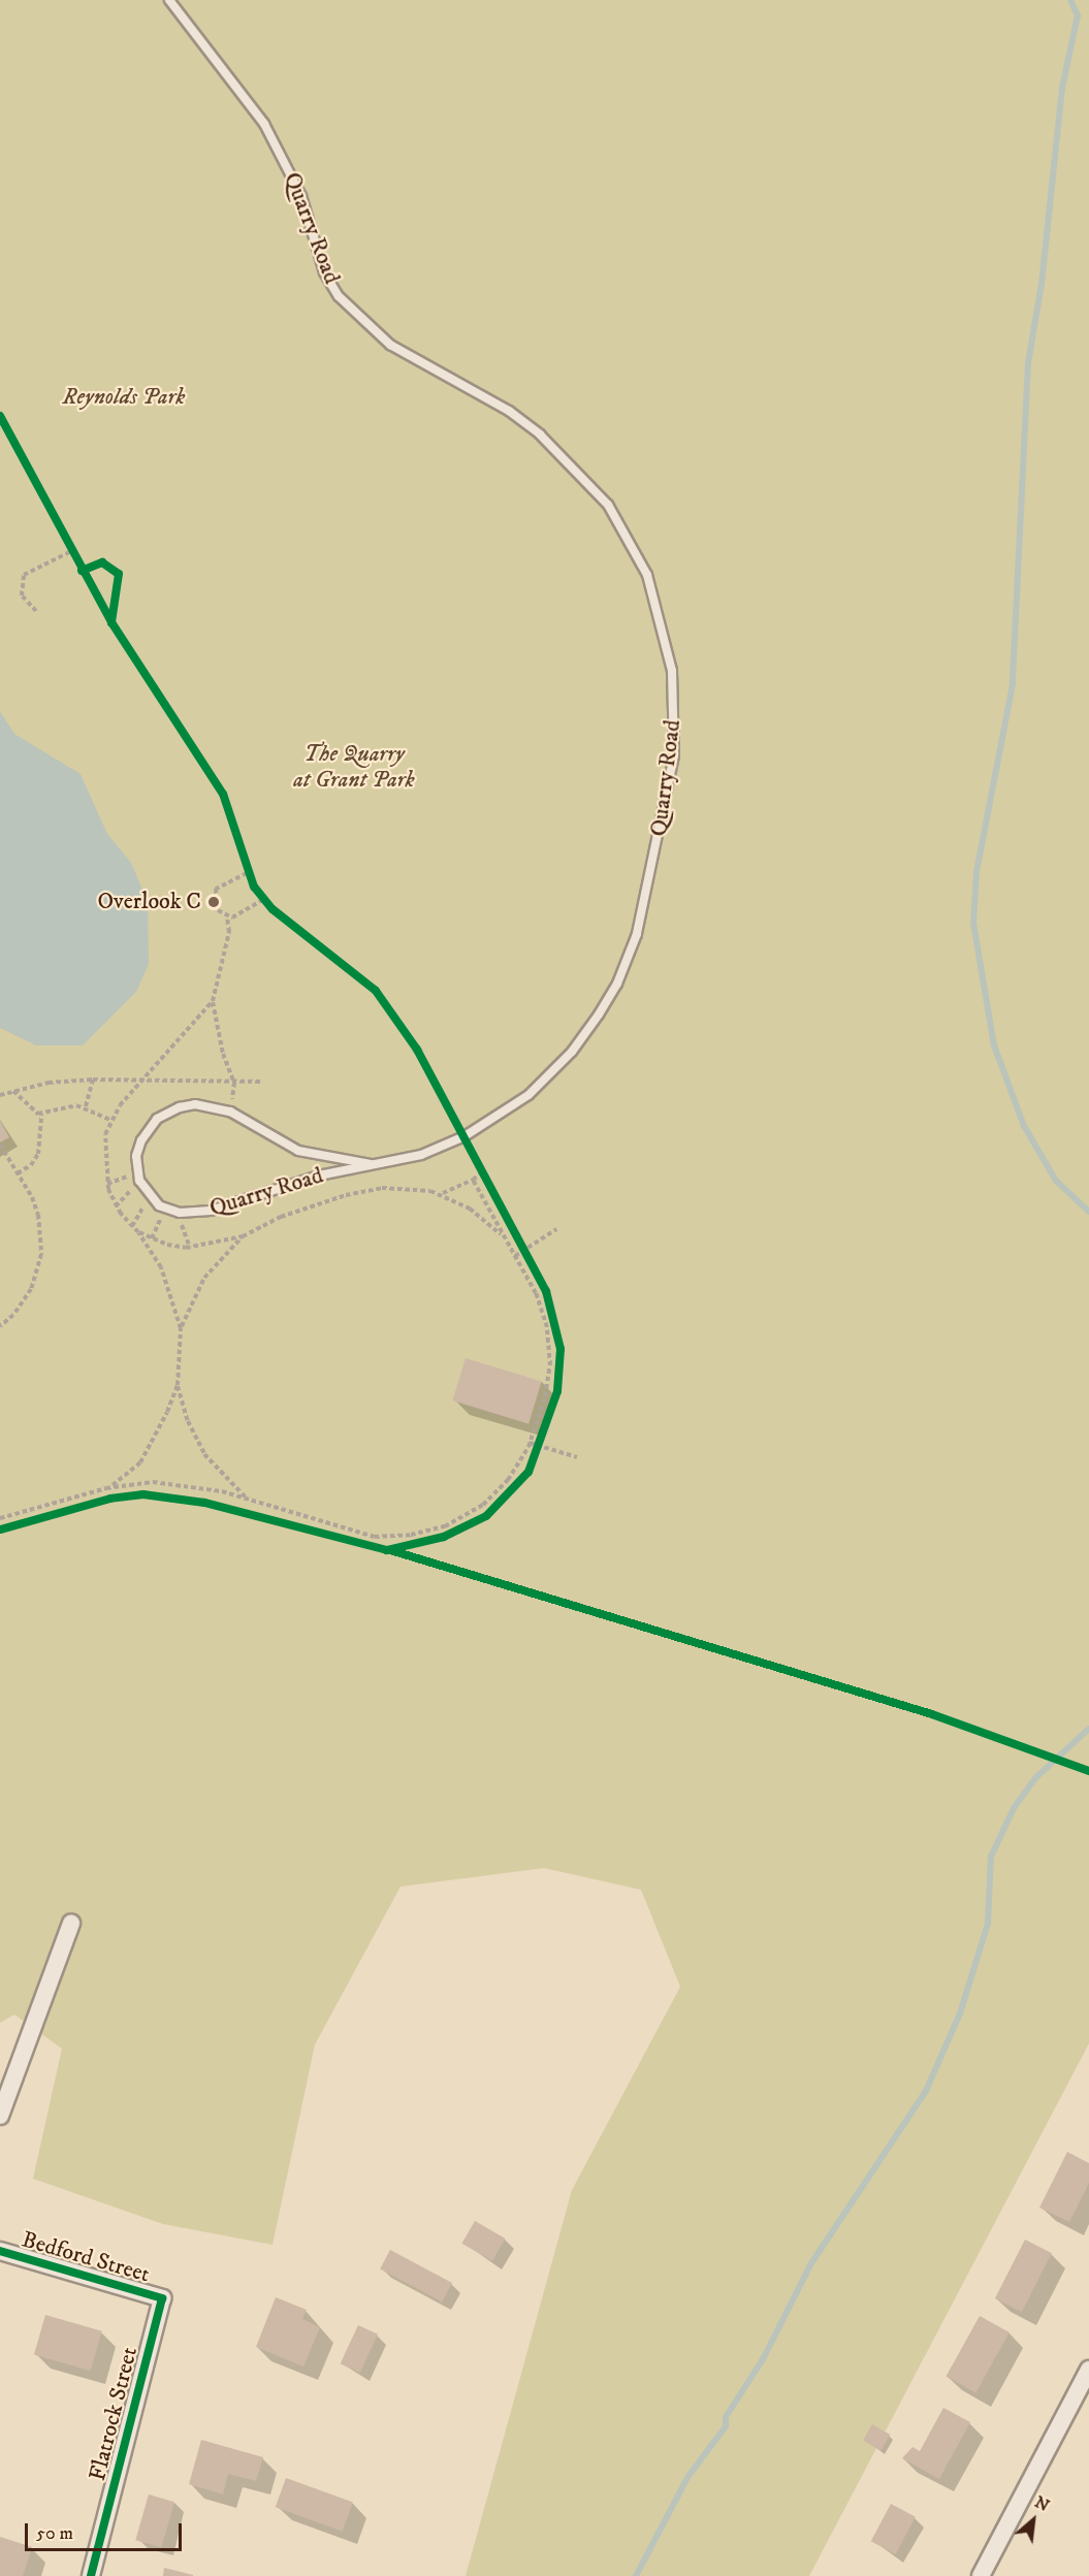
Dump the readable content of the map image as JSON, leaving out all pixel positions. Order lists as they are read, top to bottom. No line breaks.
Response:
{"streets":{"street":["Bedford Street","Flatrock Street"],"lane":["Quarry Road"]},"crossings":[["Bedford Street","Flatrock Street"]],"parks":["Reynolds Park","The Quarry at Grant Park"],"places":["Overlook C"],"scale_bar":"50 m","north":"top right"}
